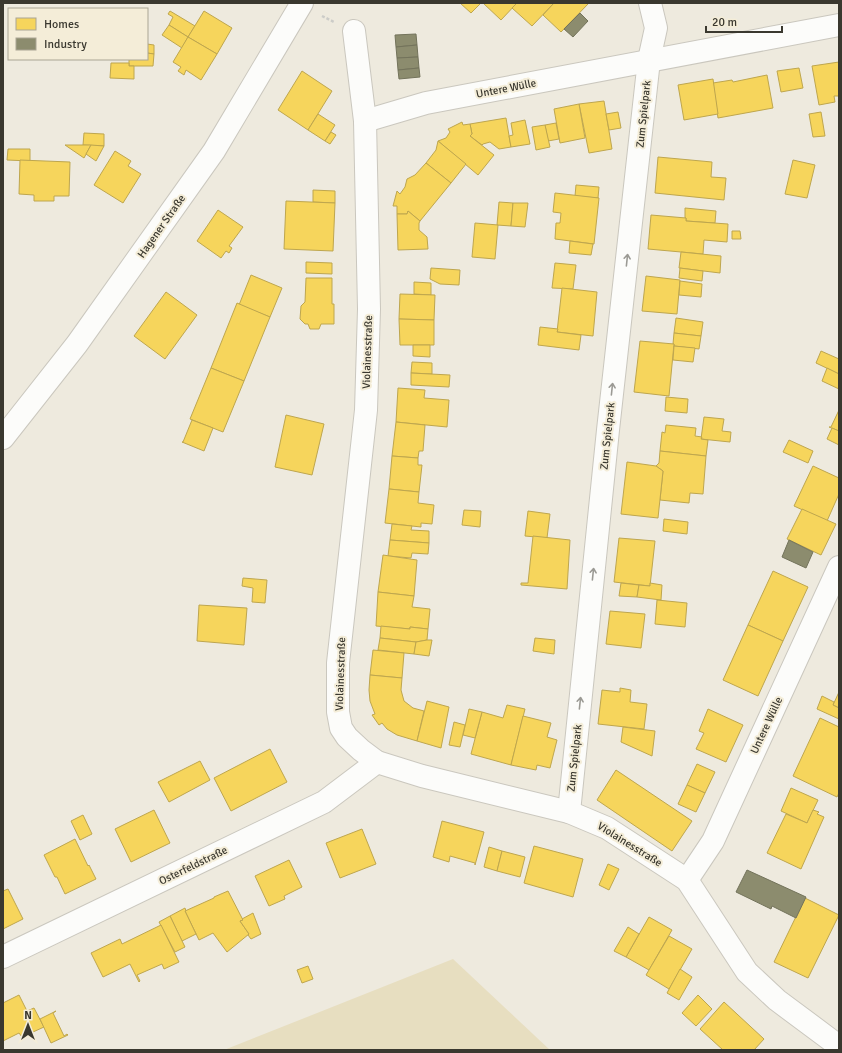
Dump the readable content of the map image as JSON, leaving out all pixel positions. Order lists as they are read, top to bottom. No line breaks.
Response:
{"streets":{"street":["Untere Wülle","Zum Spielpark","Hagener Straße","Violainesstraße","Osterfeldstraße"]},"crossings":[["Untere Wülle","Zum Spielpark"],["Untere Wülle","Violainesstraße"],["Zum Spielpark","Violainesstraße"],["Violainesstraße","Osterfeldstraße"]],"one_way":["Zum Spielpark"],"legend":["Homes","Industry"],"scale_bar":"20 m","north":"top"}
